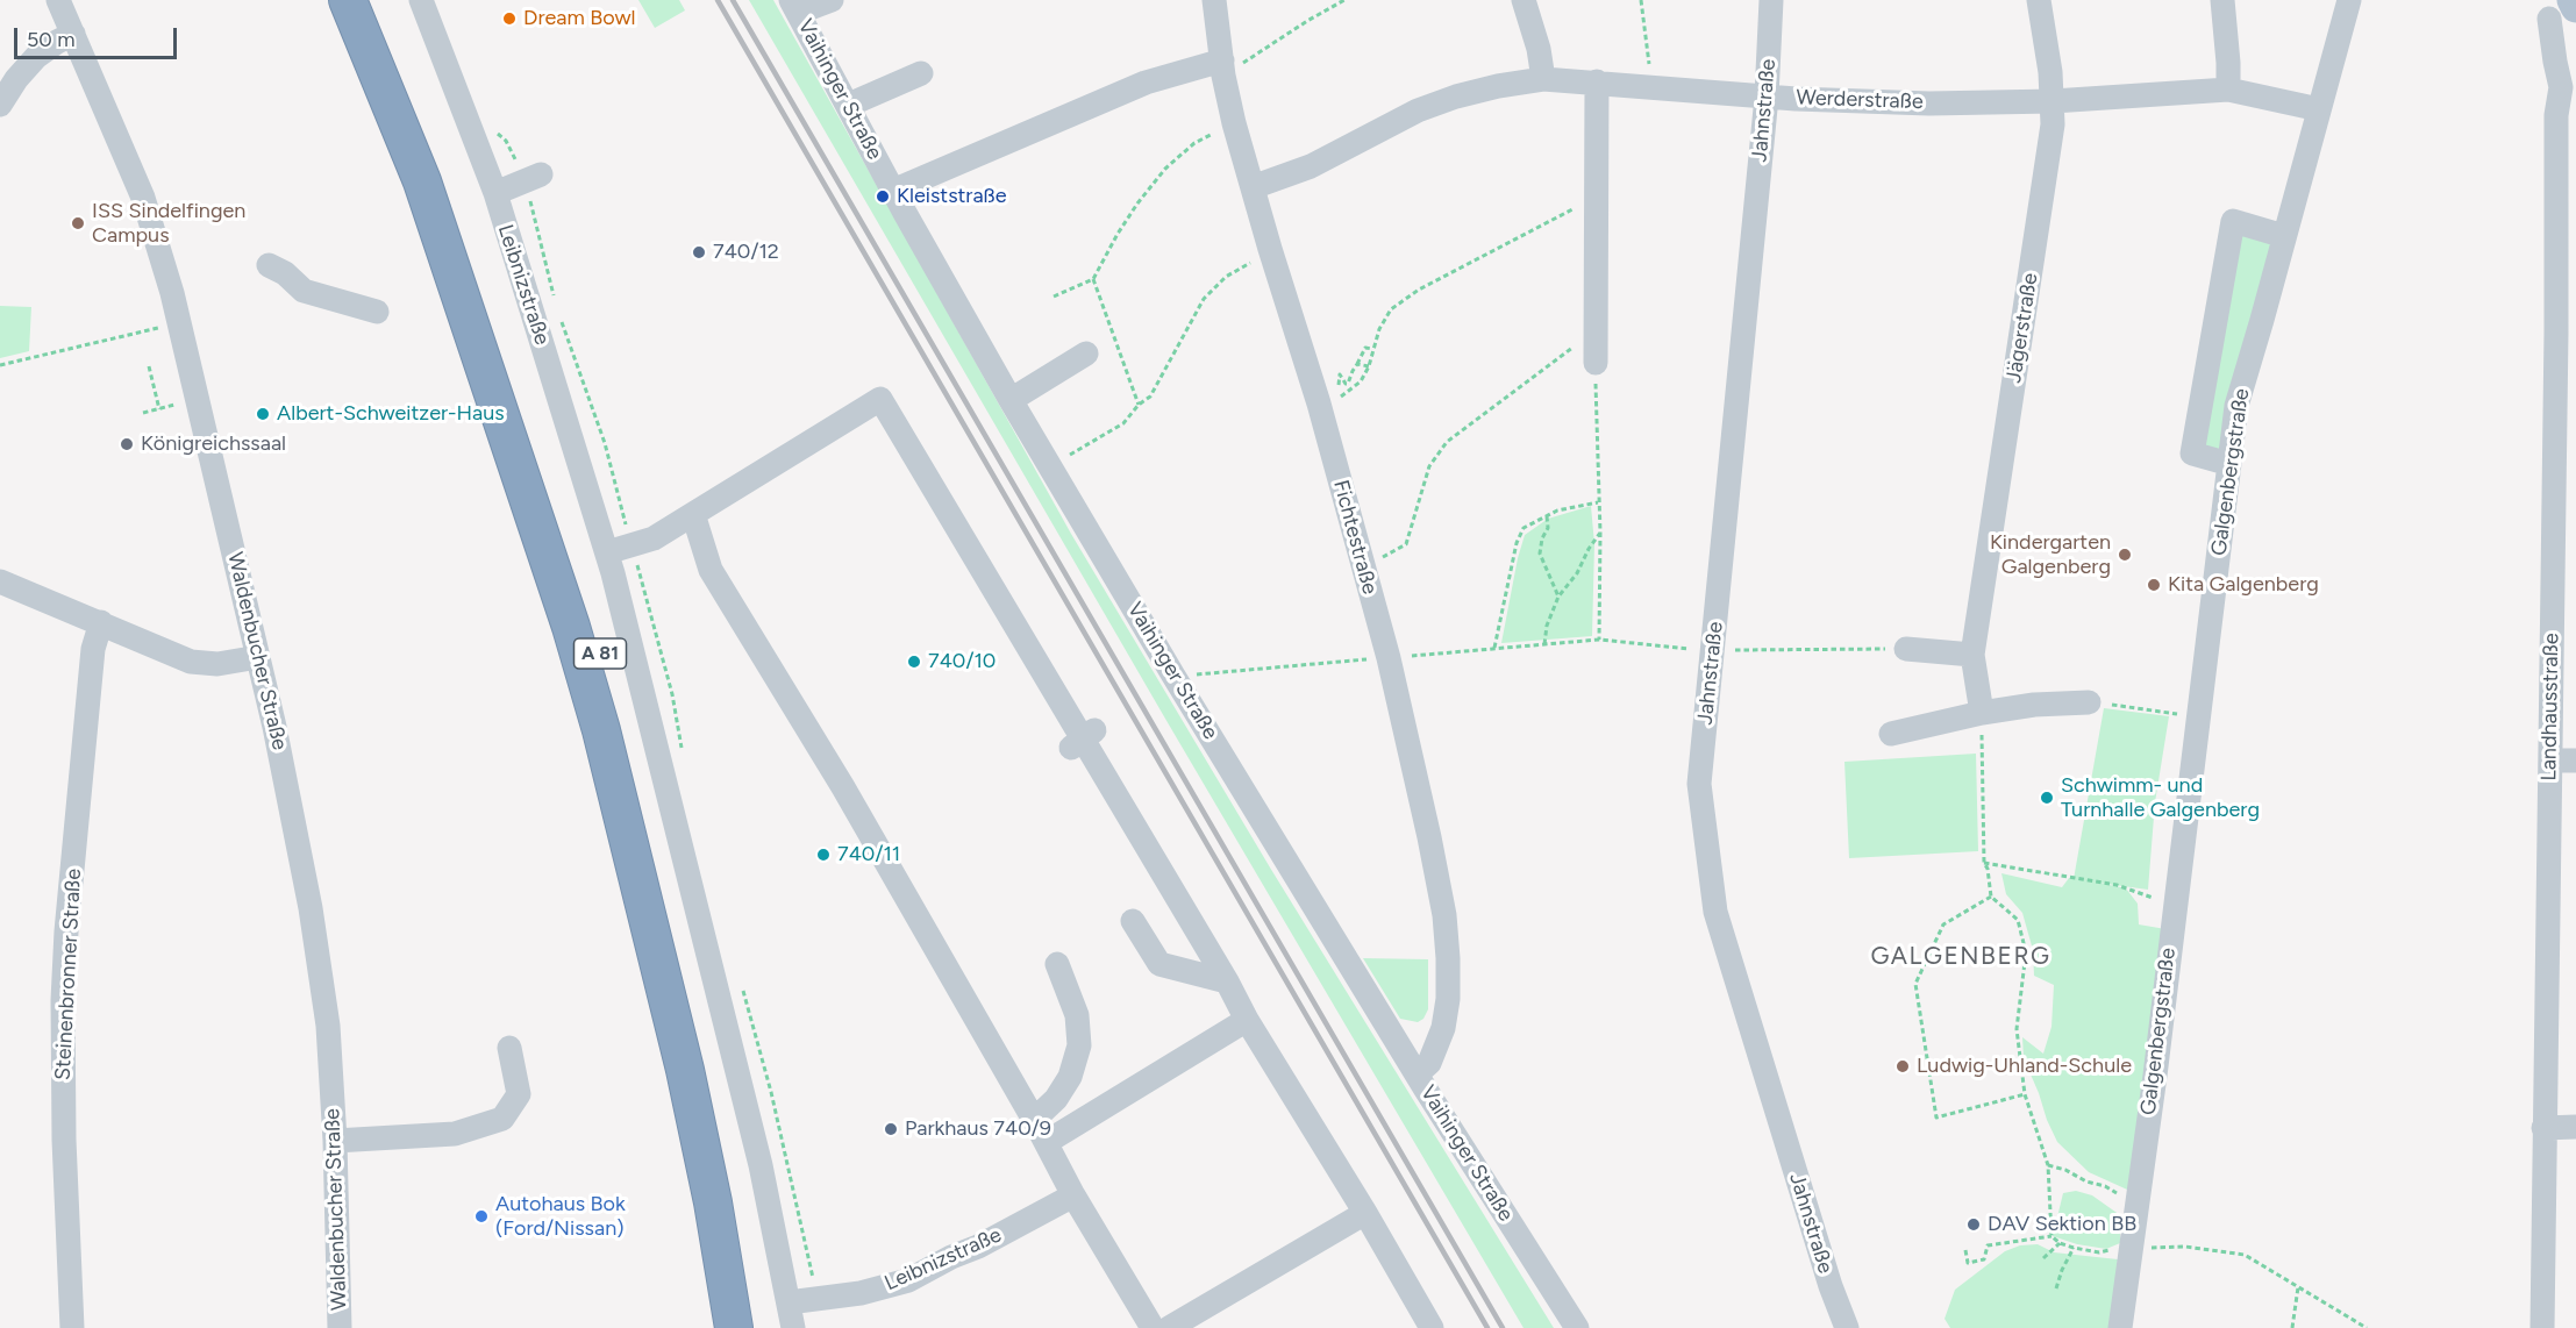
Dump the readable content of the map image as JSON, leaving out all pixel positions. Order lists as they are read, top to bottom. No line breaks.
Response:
{"streets":{"highway":["A 81"],"street":["Vaihinger Straße","Werderstraße","Jahnstraße","Leibnizstraße","Jägerstraße","Galgenbergstraße","Fichtestraße","Waldenbucher Straße","Landhausstraße","Steinenbronner Straße"]},"crossings":[["Vaihinger Straße","Fichtestraße"],["Werderstraße","Jahnstraße"],["Werderstraße","Jägerstraße"],["Werderstraße","Galgenbergstraße"],["Werderstraße","Fichtestraße"]],"districts":["GALGENBERG"],"places":["Dream Bowl","Kleiststraße","ISS Sindelfingen Campus","740/12","Albert-Schweitzer-Haus","Königreichssaal","Kindergarten Galgenberg","Kita Galgenberg","740/10","Schwimm- und Turnhalle Galgenberg","740/11","Ludwig-Uhland-Schule","Parkhaus 740/9","Autohaus Bok (Ford/Nissan)","DAV Sektion BB"],"scale_bar":"50 m"}
